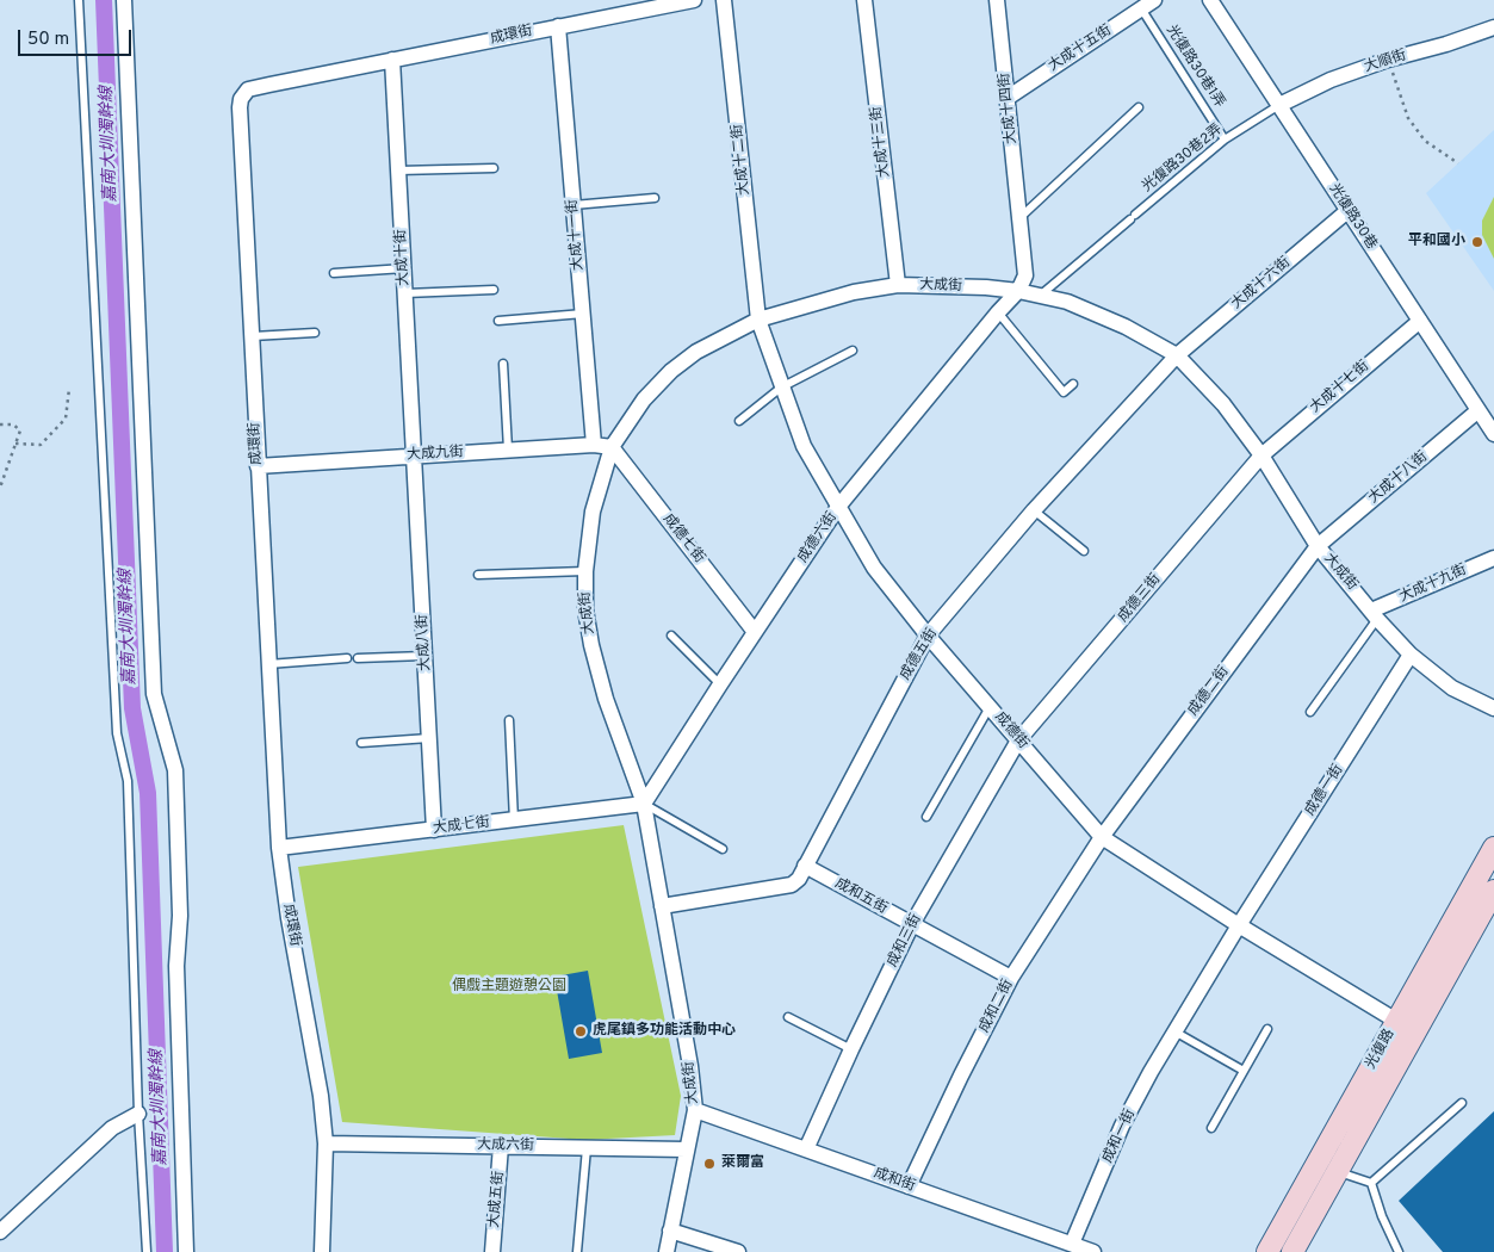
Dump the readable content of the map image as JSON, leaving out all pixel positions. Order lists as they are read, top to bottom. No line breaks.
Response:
{"streets":{"main road":["光復路"],"street":["成環街","大成十五街","大順街","大成十四街","大成十三街","大成十二街","光復路30巷","大成十一街","大成十街","大成十六街","大成街","大成十七街","大成九街","大成十八街","成德六街","成德七街","大成十九街","成德三街","大成八街","成德五街","成德二街","成德街","成德一街","大成七街","成和五街","成和三街","成和二街","成和一街","大成六街","成和街","大成五街"],"lane":["光復路30巷1弄","光復路30巷2弄"]},"crossings":[["成環街","大成十一街"],["成環街","大成十街"],["成環街","大成九街"],["成環街","大成七街"],["成環街","大成六街"],["大成十五街","光復路30巷1弄"],["大成十五街","大成十四街"],["大順街","光復路30巷2弄"],["大順街","光復路30巷"],["光復路30巷1弄","光復路30巷2弄"],["大成十四街","大成街"],["大成十四街","成德六街"],["大成十三街","大成街"],["光復路30巷2弄","光復路30巷"],["光復路30巷2弄","大成街"],["大成十二街","大成街"],["大成十二街","成德街"],["光復路30巷","大成十六街"],["光復路30巷","大成十七街"],["光復路30巷","大成十八街"],["大成十一街","大成九街"],["大成十街","大成九街"],["大成十街","大成八街"],["大成十六街","大成街"],["大成十六街","成德五街"],["大成街","大成十七街"],["大成街","大成九街"],["大成街","大成十八街"],["大成街","成德六街"],["大成街","成德七街"],["大成街","大成十九街"],["大成街","成德三街"],["大成街","成德五街"],["大成街","成德二街"],["大成街","成德街"],["大成街","成德一街"],["大成街","大成七街"],["大成街","大成六街"],["大成街","成和街"],["大成十七街","成德三街"],["大成九街","成德七街"],["大成九街","大成八街"],["大成十八街","成德二街"],["成德六街","成德七街"],["成德六街","成德街"],["成德六街","大成七街"],["成德三街","成德街"],["成德三街","成和三街"],["大成八街","大成七街"],["成德五街","成德街"],["成德五街","成和五街"],["成德二街","成德街"],["成德二街","成和二街"],["成德街","成德一街"],["成德街","成和三街"],["成德街","成和二街"],["成德街","光復路"],["成德街","成和一街"],["成德一街","成和一街"],["成和五街","成和三街"],["成和五街","成和二街"],["成和三街","成和街"],["成和二街","成和街"],["成和一街","成和街"],["大成六街","大成五街"]],"water":["嘉南大圳濁幹線"],"parks":["偶戲主題遊憩公園"],"places":["平和國小","虎尾鎮多功能活動中心","萊爾富"],"scale_bar":"50 m"}
